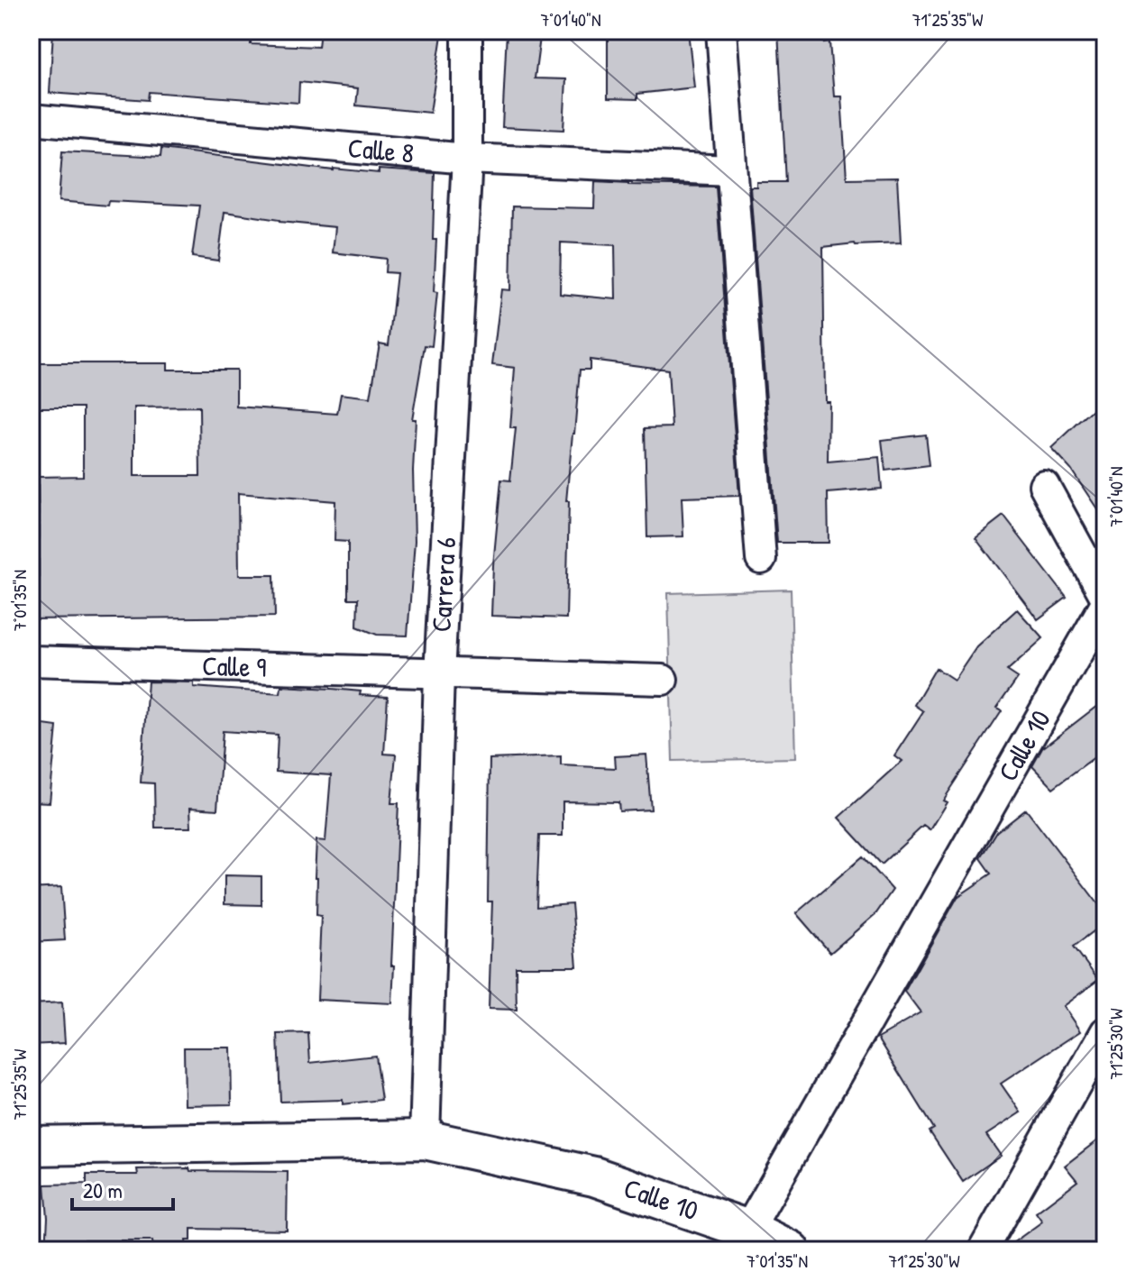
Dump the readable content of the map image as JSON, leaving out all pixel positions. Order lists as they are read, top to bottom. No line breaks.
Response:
{"streets":{"street":["Calle 8","Carrera 6","Calle 9","Calle 10"]},"crossings":[["Calle 8","Carrera 6"],["Carrera 6","Calle 9"],["Carrera 6","Calle 10"]],"scale_bar":"20 m","coordinates":["7°01'40\"N","71°25'35\"W","7°01'35\"N","71°25'30\"W"]}
